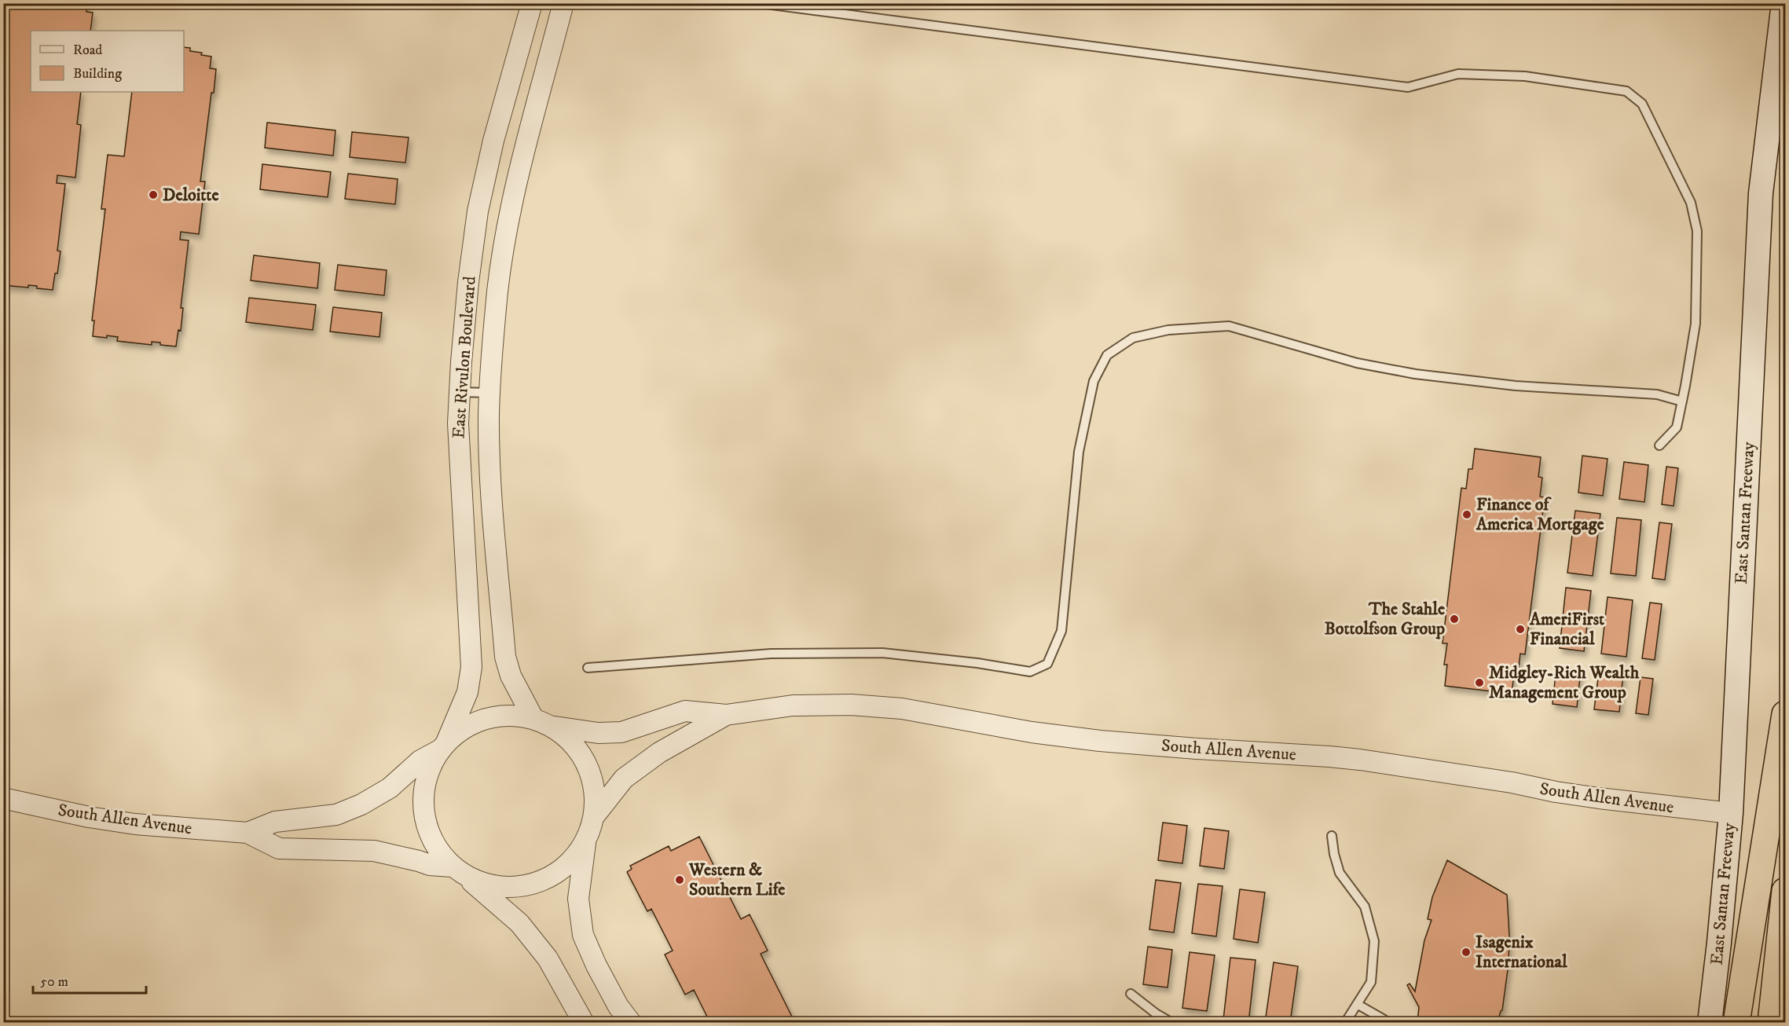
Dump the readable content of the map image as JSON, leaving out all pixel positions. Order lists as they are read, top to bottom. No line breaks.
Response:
{"streets":{"main road":["East Santan Freeway"],"street":["East Rivulon Boulevard","South Allen Avenue"]},"crossings":[["East Rivulon Boulevard","South Allen Avenue"],["East Santan Freeway","South Allen Avenue"]],"places":["Deloitte","Finance of America Mortgage","The Stahle Bottolfson Group","AmeriFirst Financial","Midgley-Rich Wealth Management Group","Western & Southern Life","Isagenix International"],"legend":["Road","Building"],"scale_bar":"50 m"}
